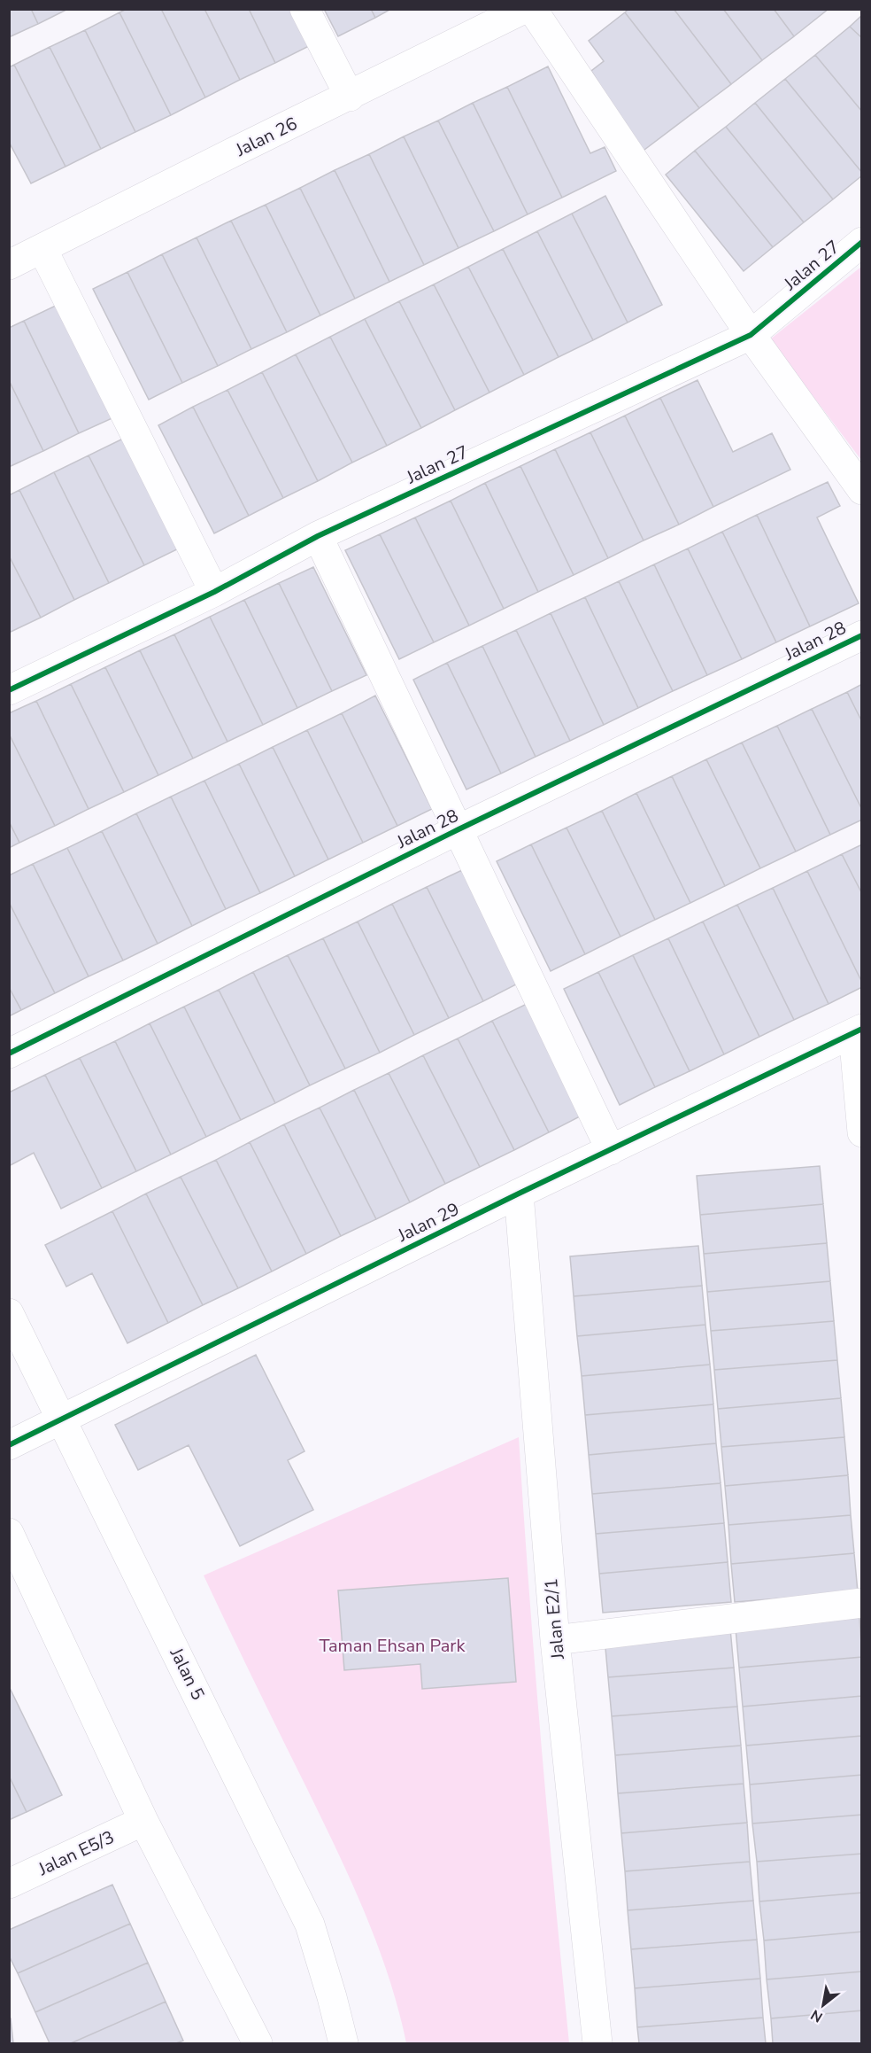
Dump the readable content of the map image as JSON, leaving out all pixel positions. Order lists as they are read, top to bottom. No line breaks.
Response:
{"streets":{"street":["Jalan 26","Jalan 27","Jalan 28","Jalan 29","Jalan E2/1","Jalan 5","Jalan E5/3"]},"crossings":[["Jalan 29","Jalan E2/1"],["Jalan 29","Jalan 5"]],"parks":["Taman Ehsan Park"],"north":"bottom left"}
